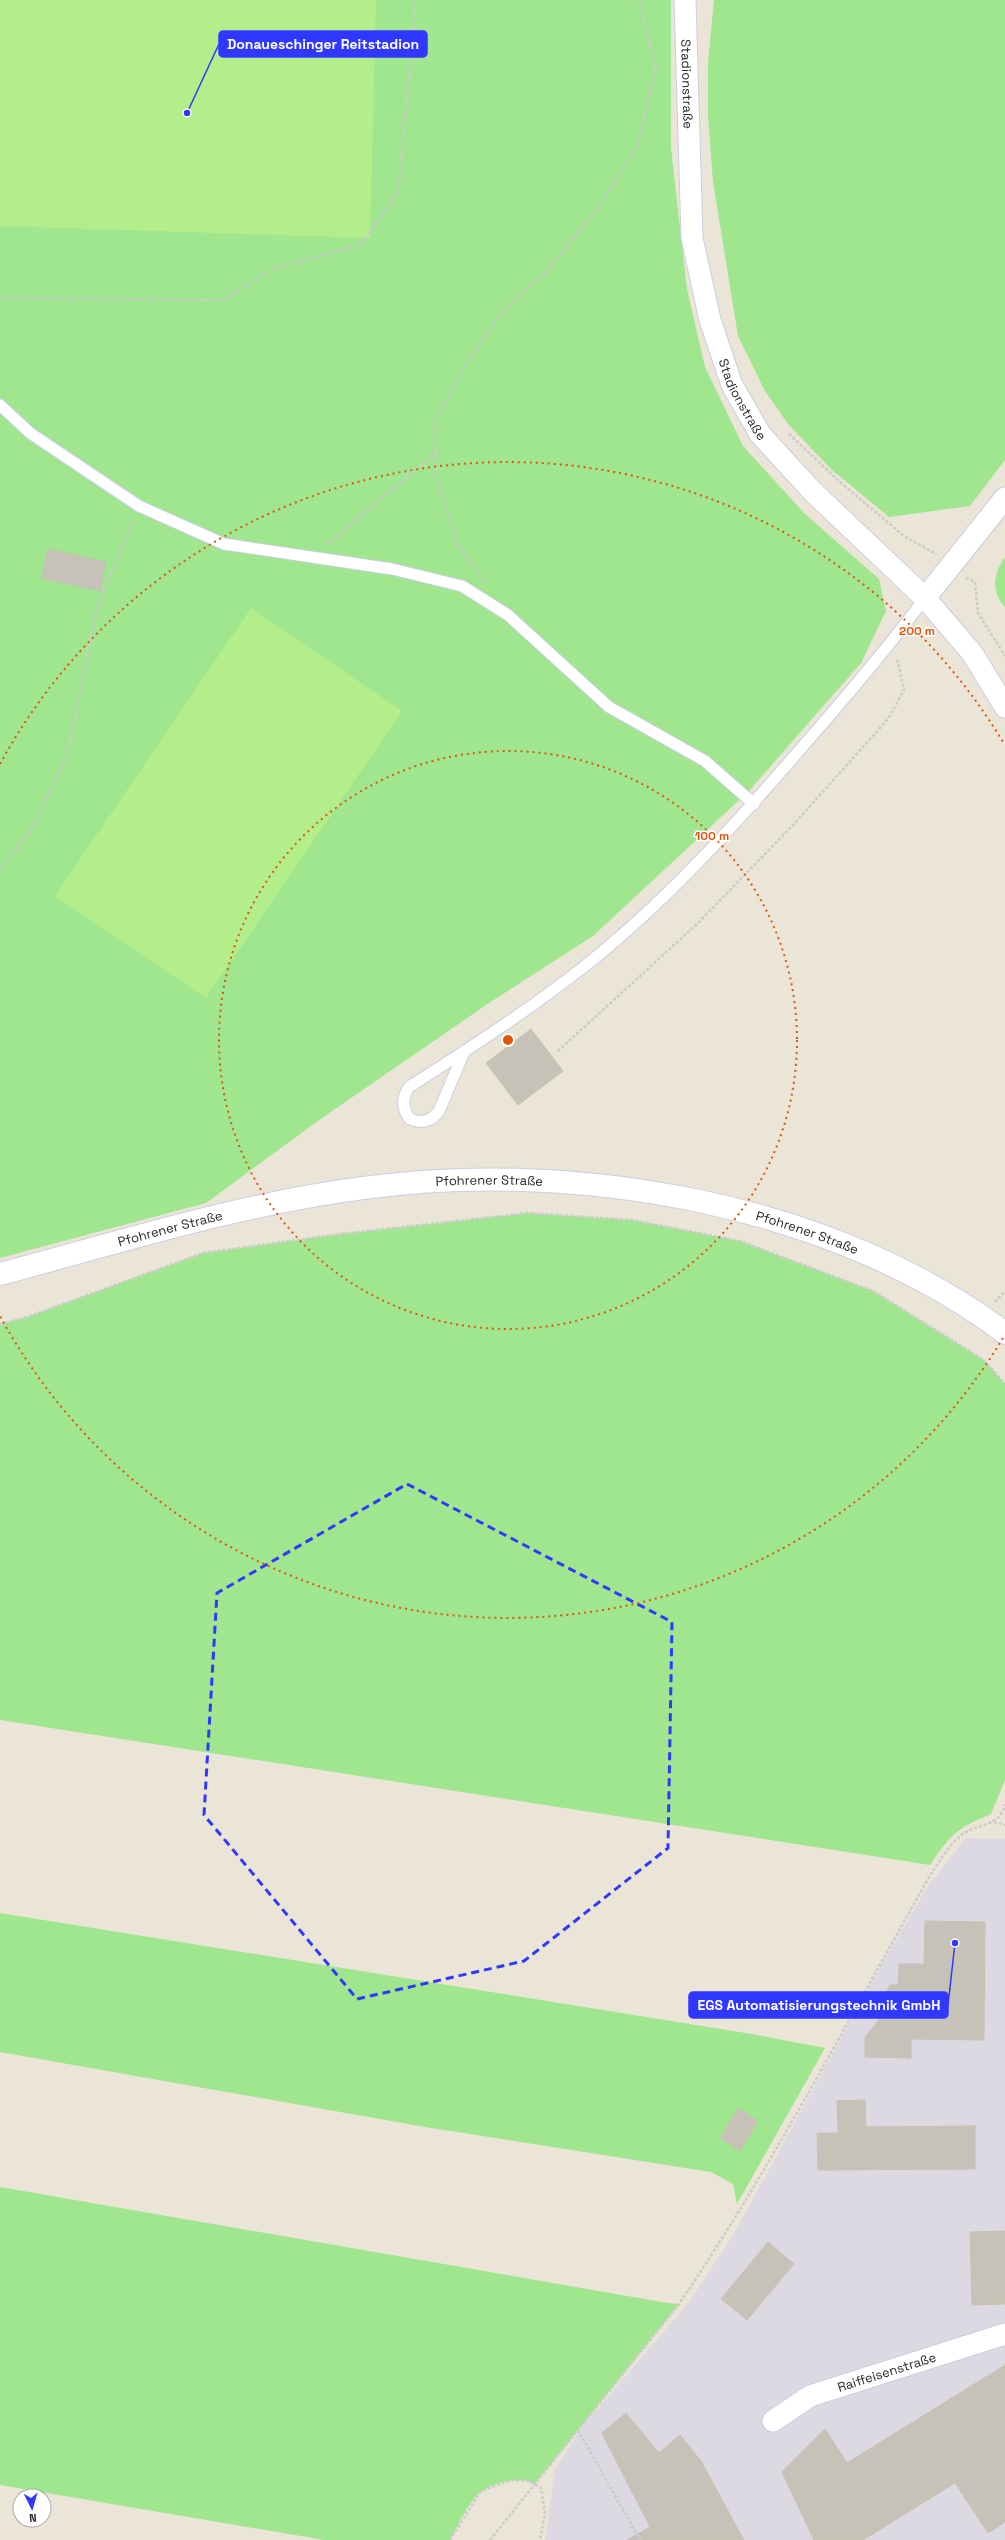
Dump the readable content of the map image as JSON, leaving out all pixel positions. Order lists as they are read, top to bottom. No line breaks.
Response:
{"streets":{"main road":["Pfohrener Straße"],"street":["Stadionstraße","Raiffeisenstraße"]},"places":["Donaueschinger Reitstadion","EGS Automatisierungstechnik GmbH"],"north":"bottom","rings":["200 m","100 m"]}
